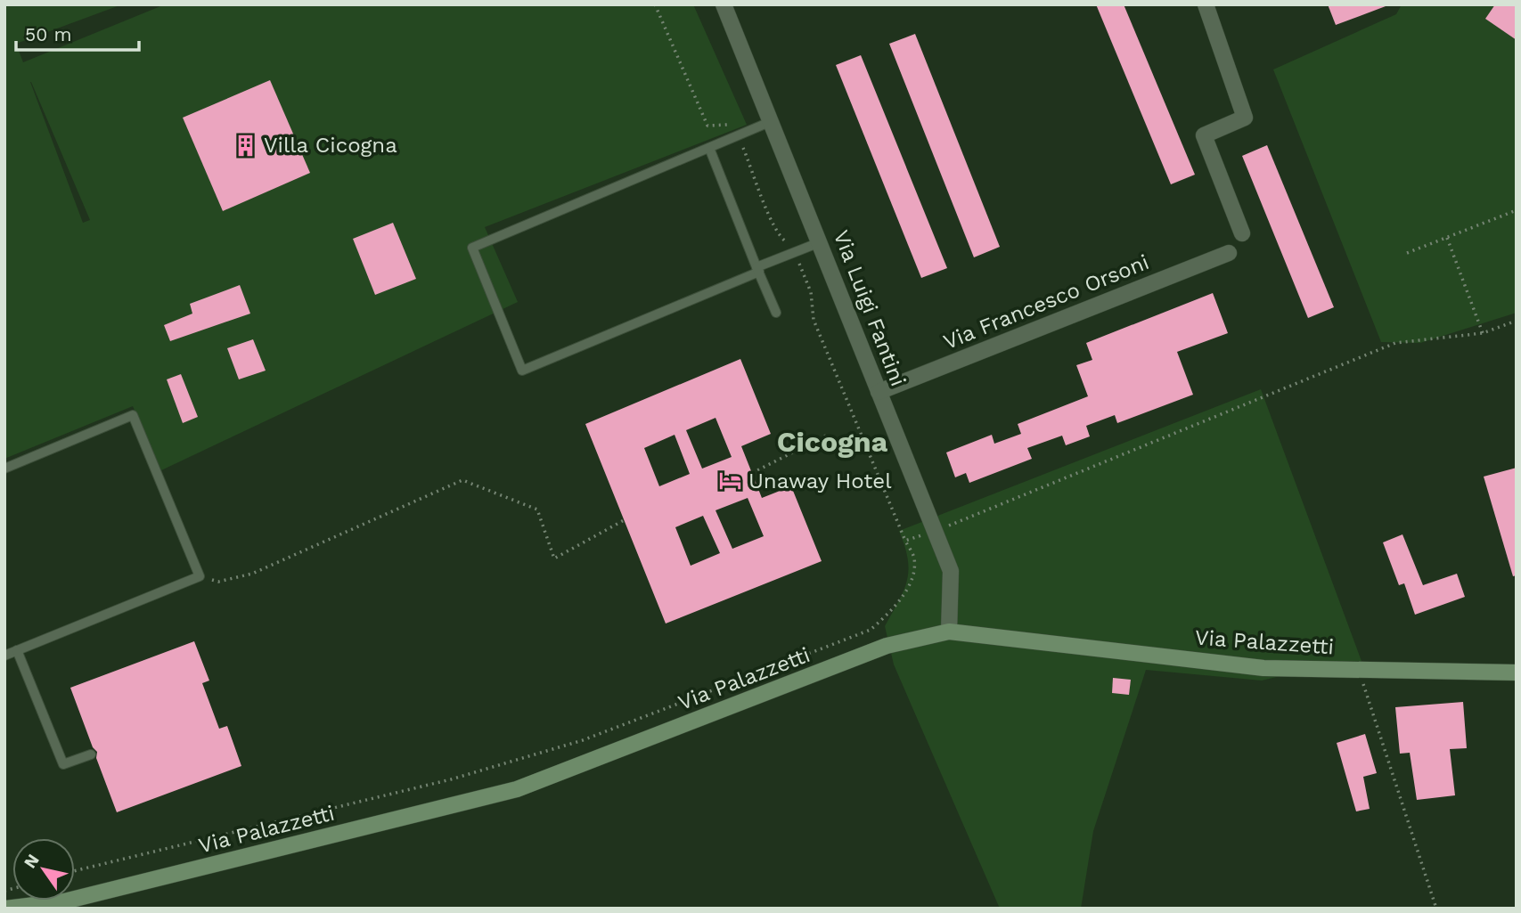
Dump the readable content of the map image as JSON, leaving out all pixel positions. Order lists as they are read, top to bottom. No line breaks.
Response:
{"streets":{"main road":["Via Palazzetti"],"street":["Via Francesco Orsoni","Via Luigi Fantini"]},"crossings":[["Via Francesco Orsoni","Via Luigi Fantini"],["Via Luigi Fantini","Via Palazzetti"]],"districts":["Cicogna"],"places":{"building":["Villa Cicogna"],"hotel":["Unaway Hotel"]},"scale_bar":"50 m","north":"top left"}
